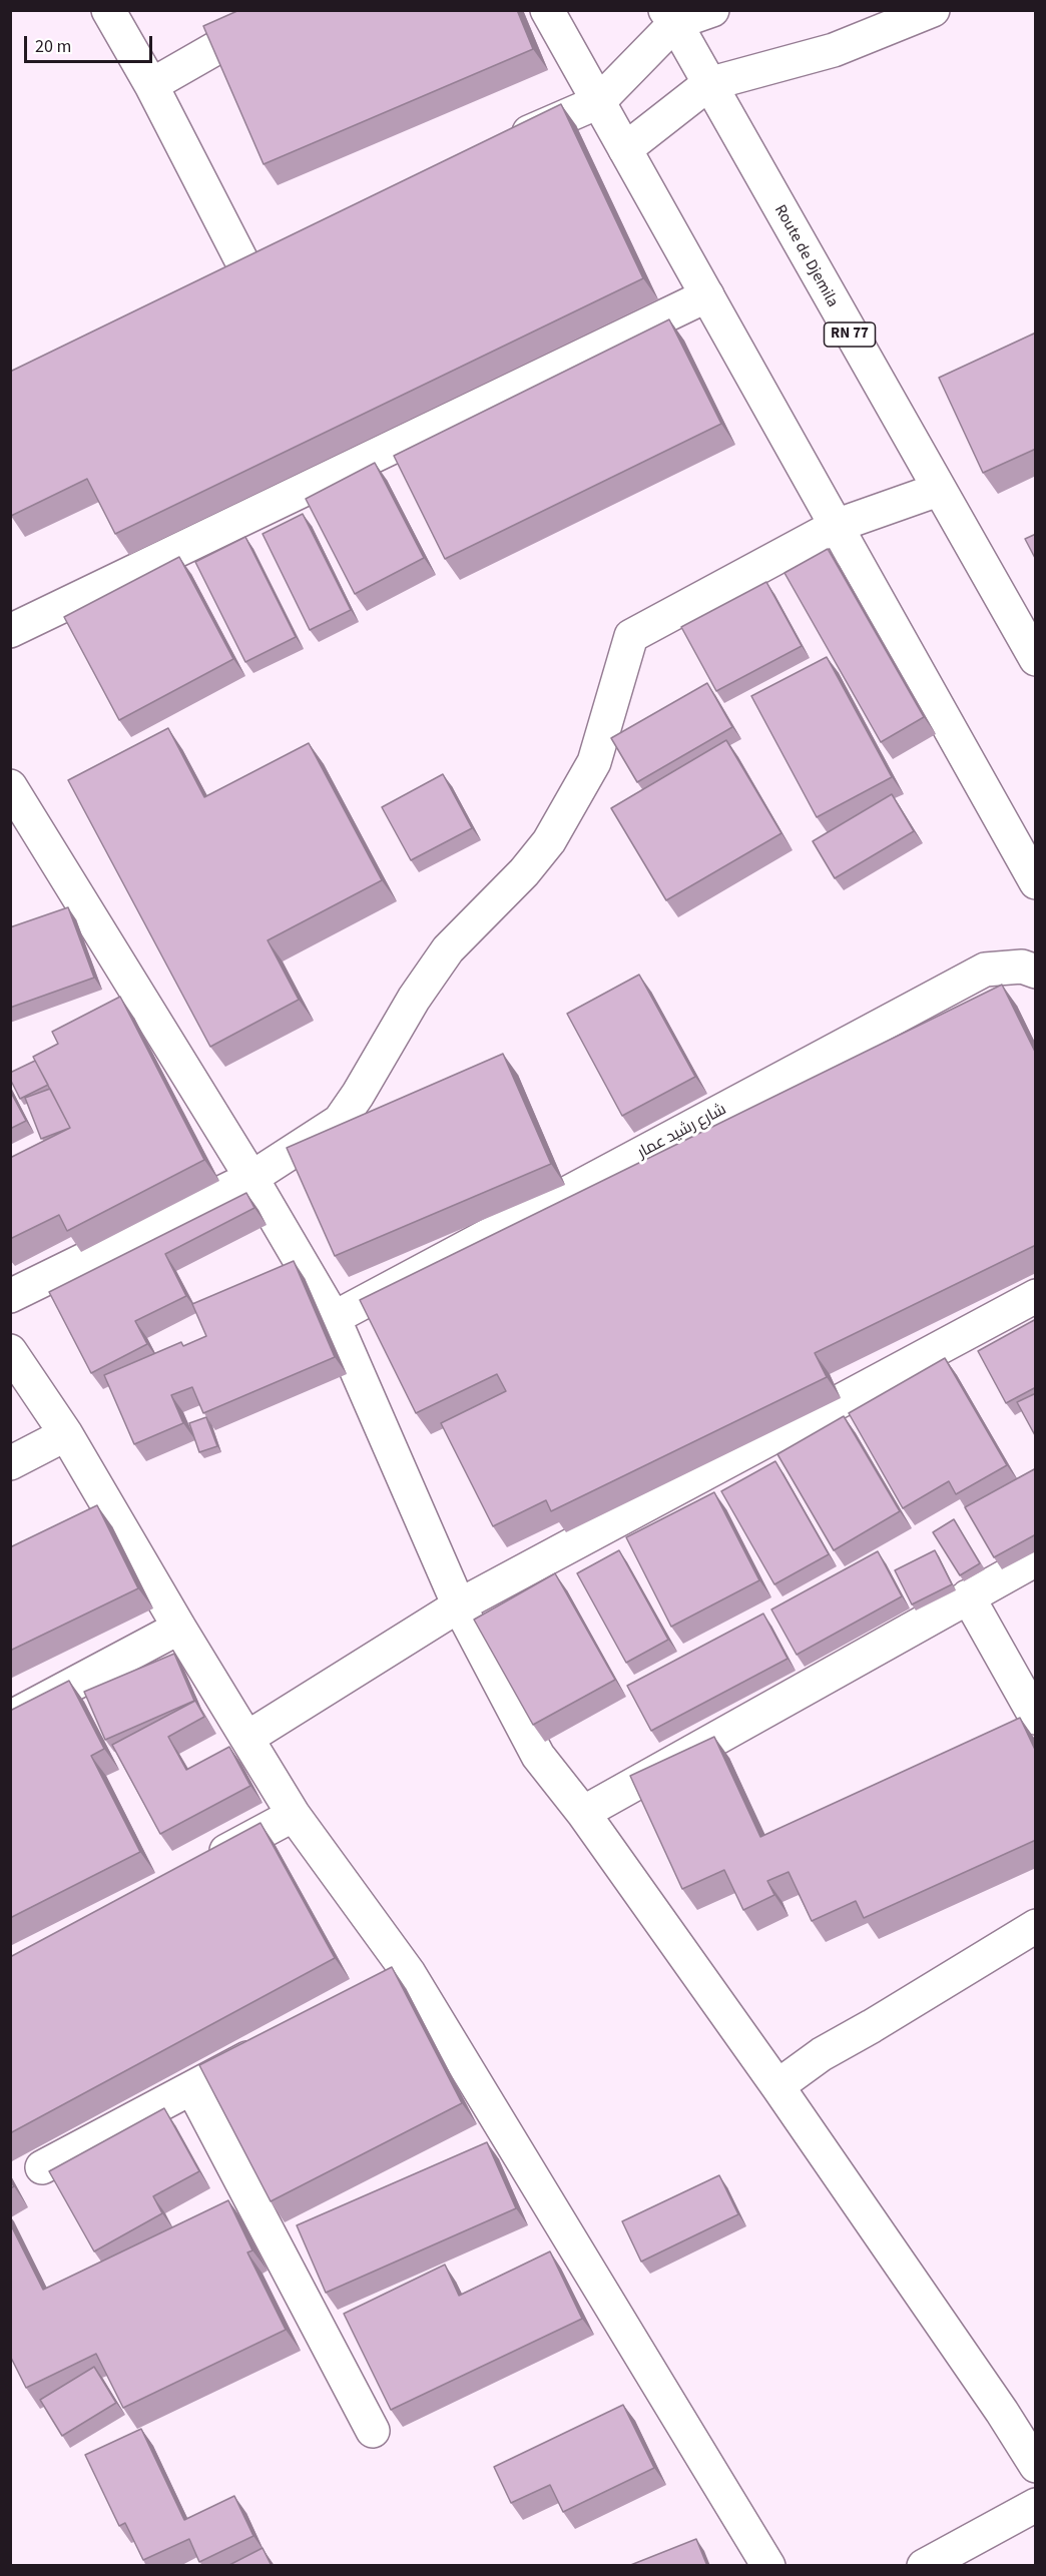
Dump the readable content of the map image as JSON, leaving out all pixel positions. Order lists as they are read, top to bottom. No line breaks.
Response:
{"streets":{"street":["Route de Djemila","RN 77","شارع رشيد عمار"]},"scale_bar":"20 m"}
